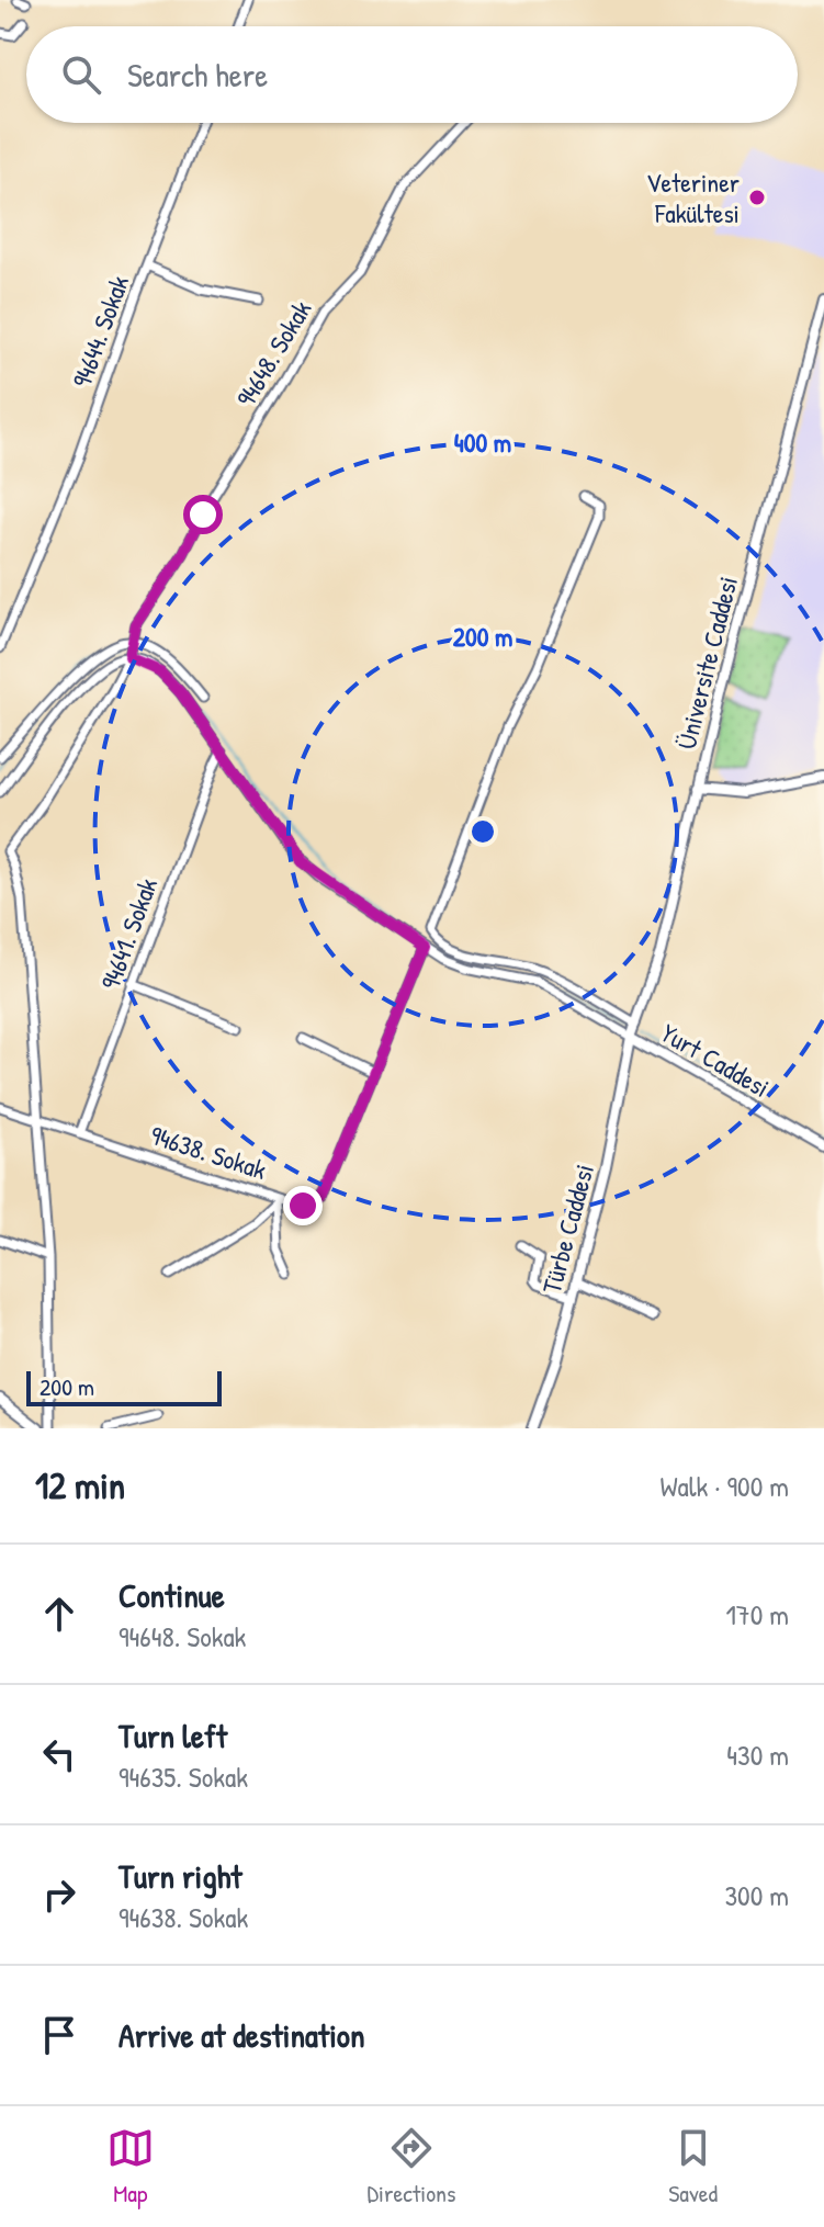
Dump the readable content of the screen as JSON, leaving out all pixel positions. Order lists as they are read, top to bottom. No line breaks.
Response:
{"streets":{"street":["94644. Sokak","94648. Sokak","Üniversite Caddesi","94641. Sokak","Yurt Caddesi","94638. Sokak","Türbe Caddesi"]},"crossings":[["Üniversite Caddesi","Yurt Caddesi"],["Üniversite Caddesi","Türbe Caddesi"],["94641. Sokak","94638. Sokak"],["Yurt Caddesi","Türbe Caddesi"]],"places":["Veteriner Fakültesi"],"scale_bar":"200 m","page":{"search":"Search here","scale":"200 m","heading":["12 min","Walk · 900 m"],"list":[["Continue","94648. Sokak","170 m"],["Turn left","94635. Sokak","430 m"],["Turn right","94638. Sokak","300 m"],"Arrive at destination"],"nav":["Map","Directions","Saved"]},"rings":["400 m","200 m"]}
